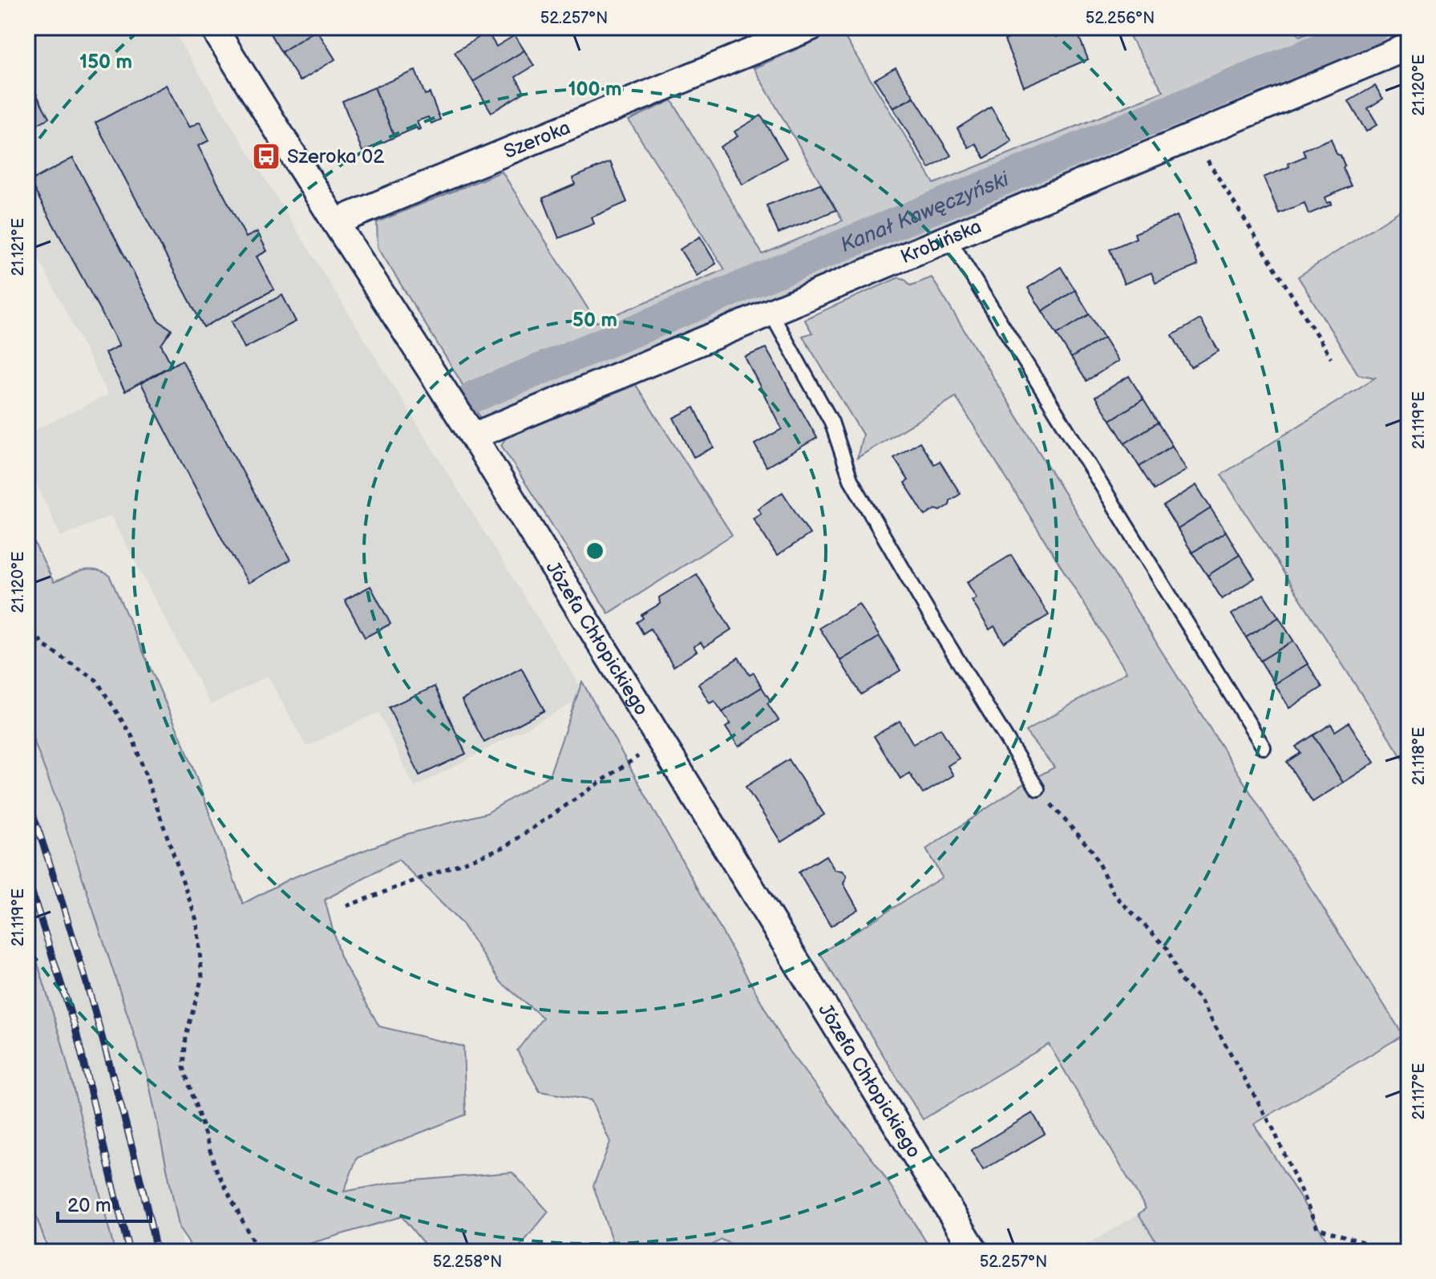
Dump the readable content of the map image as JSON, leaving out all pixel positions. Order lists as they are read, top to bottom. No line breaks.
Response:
{"streets":{"street":["Szeroka","Krobińska","Józefa Chłopickiego"]},"crossings":[["Szeroka","Józefa Chłopickiego"],["Krobińska","Józefa Chłopickiego"]],"water":["Kanał Kawęczyński"],"places":{"bus stop":["Szeroka 02"]},"scale_bar":"20 m","coordinates":["52.257°N","52.256°N","21.120°E","21.121°E","21.119°E","21.118°E","21.117°E","52.258°N"],"rings":["150 m","100 m","50 m"]}
